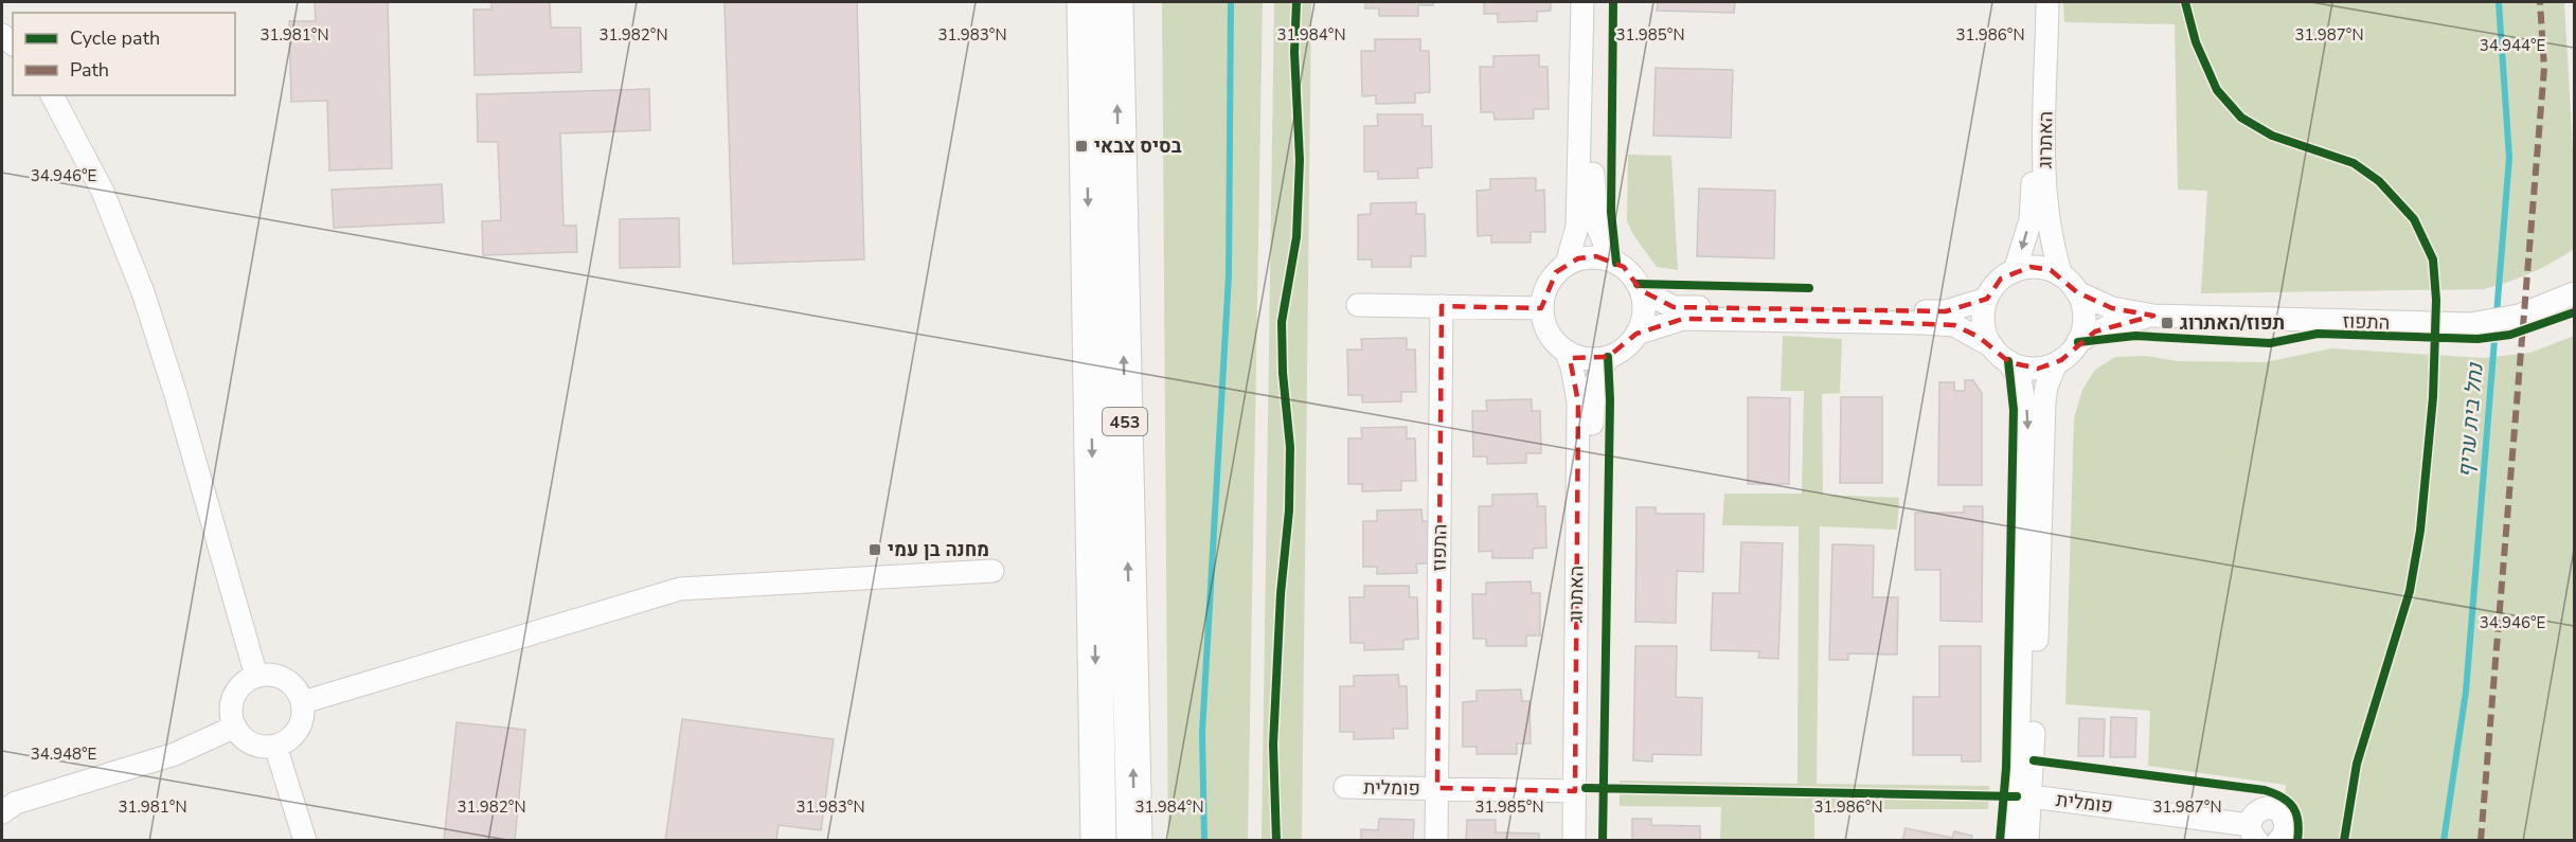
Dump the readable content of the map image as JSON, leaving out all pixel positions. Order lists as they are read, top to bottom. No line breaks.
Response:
{"streets":{"main road":["453"],"street":["האתרוג","התפוז","פומלית"]},"crossings":[["האתרוג","התפוז"],["האתרוג","פומלית"],["התפוז","פומלית"]],"water":["נחל בית עריף"],"places":{"transit":["בסיס צבאי","תפוז/האתרוג","מחנה בן עמי"]},"legend":["Cycle path","Path"],"coordinates":["31.981°N","31.982°N","31.983°N","31.984°N","31.985°N","31.987°N","31.986°N","34.944°E","34.946°E","34.948°E"]}
